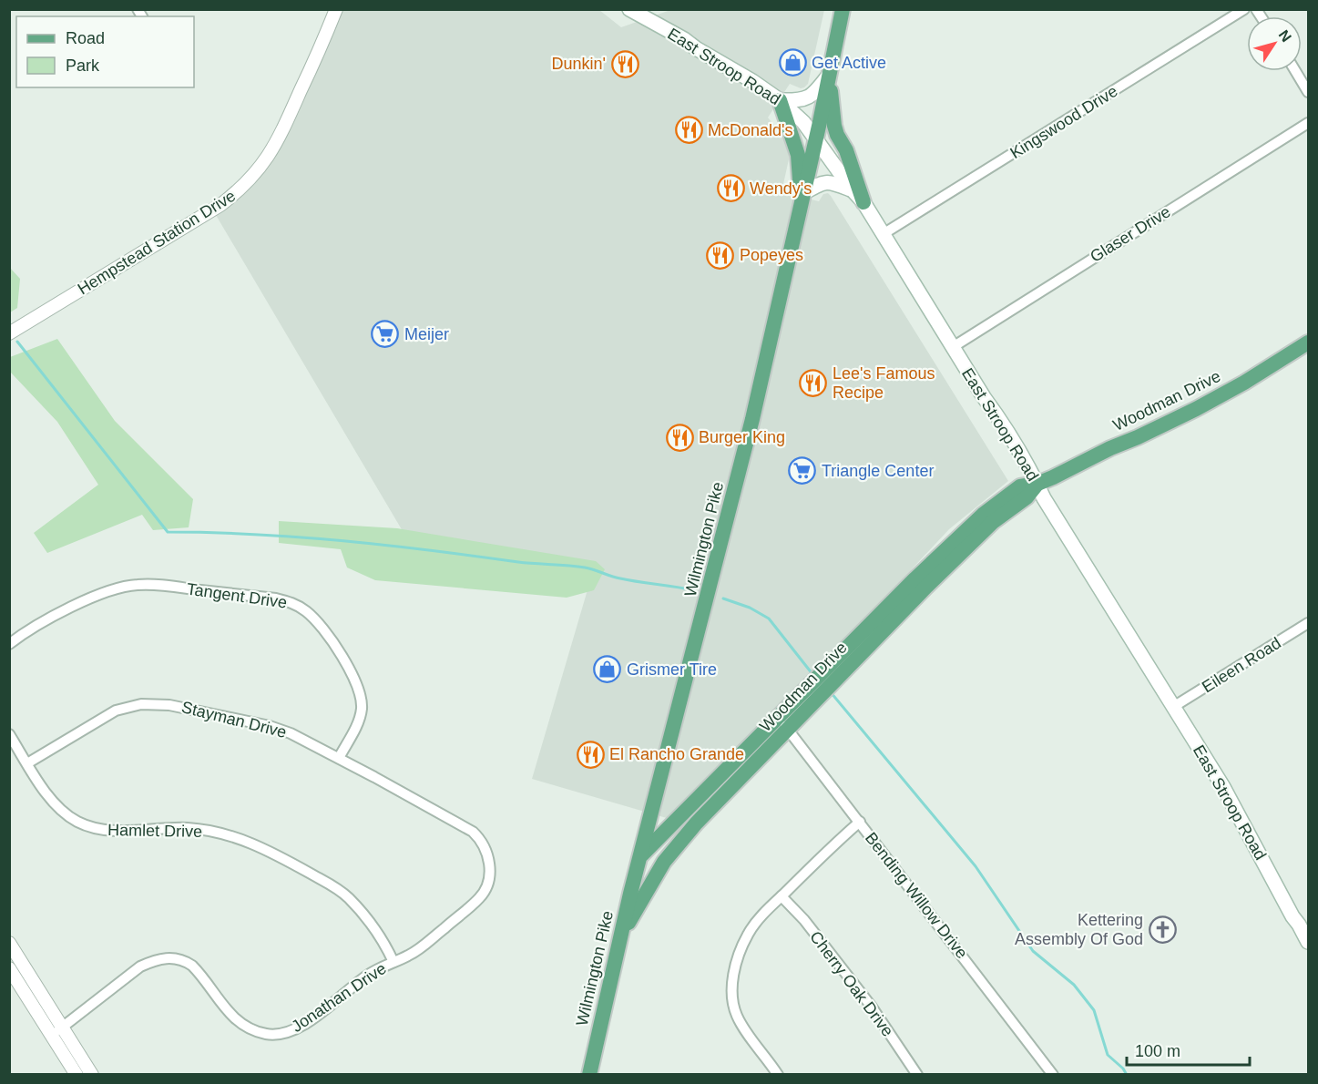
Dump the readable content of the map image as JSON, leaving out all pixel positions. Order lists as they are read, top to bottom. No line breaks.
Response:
{"streets":{"main road":["East Stroop Road","Woodman Drive","Wilmington Pike"],"street":["Kingswood Drive","Glaser Drive","Hempstead Station Drive","Tangent Drive","Eileen Road","Stayman Drive","Hamlet Drive","Bending Willow Drive","Cherry Oak Drive","Jonathan Drive"]},"crossings":[["East Stroop Road","Kingswood Drive"],["East Stroop Road","Glaser Drive"],["East Stroop Road","Woodman Drive"],["East Stroop Road","Wilmington Pike"],["East Stroop Road","Eileen Road"],["Woodman Drive","Wilmington Pike"],["Woodman Drive","Bending Willow Drive"],["Tangent Drive","Stayman Drive"],["Stayman Drive","Hamlet Drive"],["Stayman Drive","Jonathan Drive"],["Hamlet Drive","Jonathan Drive"]],"places":{"shop":["Get Active","Grismer Tire"],"restaurant":["Dunkin'","McDonald's","Wendy's","Popeyes","Lee's Famous Recipe","Burger King","El Rancho Grande"],"supermarket":["Meijer","Triangle Center"],"church":["Kettering Assembly Of God"]},"legend":["Road","Park"],"scale_bar":"100 m","north":"top right"}
